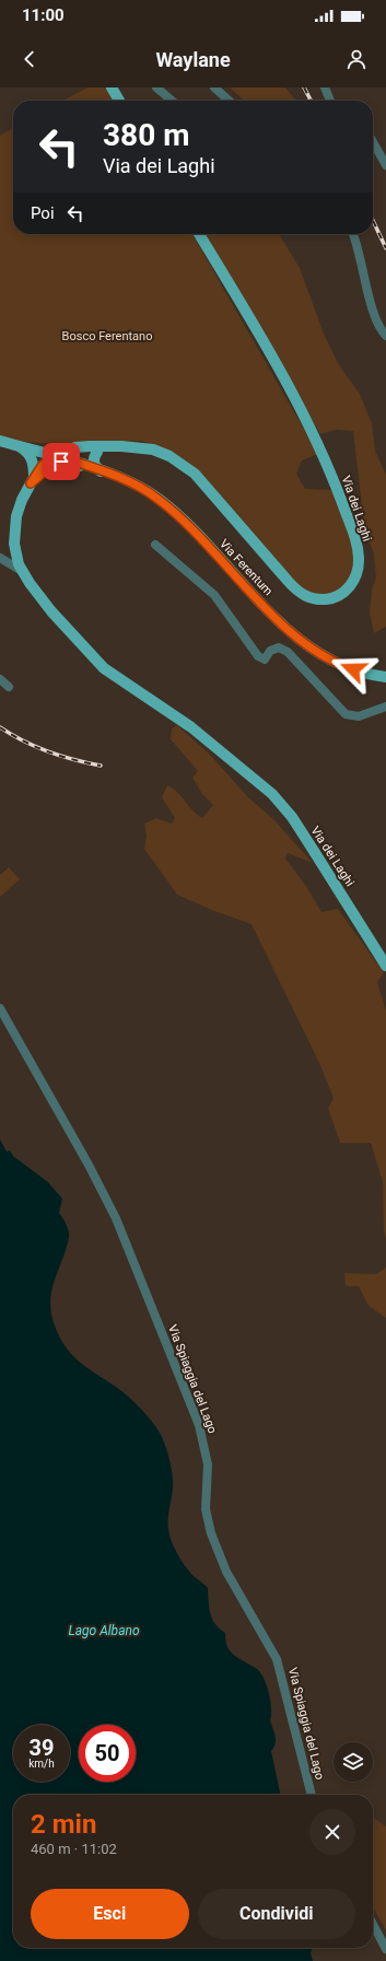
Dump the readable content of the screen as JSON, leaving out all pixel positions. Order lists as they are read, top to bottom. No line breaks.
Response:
{"streets":{"main road":["Via dei Laghi","Via Ferentum"],"street":["Via Spiaggia del Lago"]},"crossings":[["Via dei Laghi","Via Ferentum"]],"water":["Lago Albano"],"parks":["Bosco Ferentano"],"page":{"status":"11:00","header":"Waylane","turn":["380 m","Via dei Laghi"],"then":"Poi","speed":"39 km/h","limit":"50","heading":["2 min","460 m · 11:02"],"buttons":["Esci","Condividi"]}}
